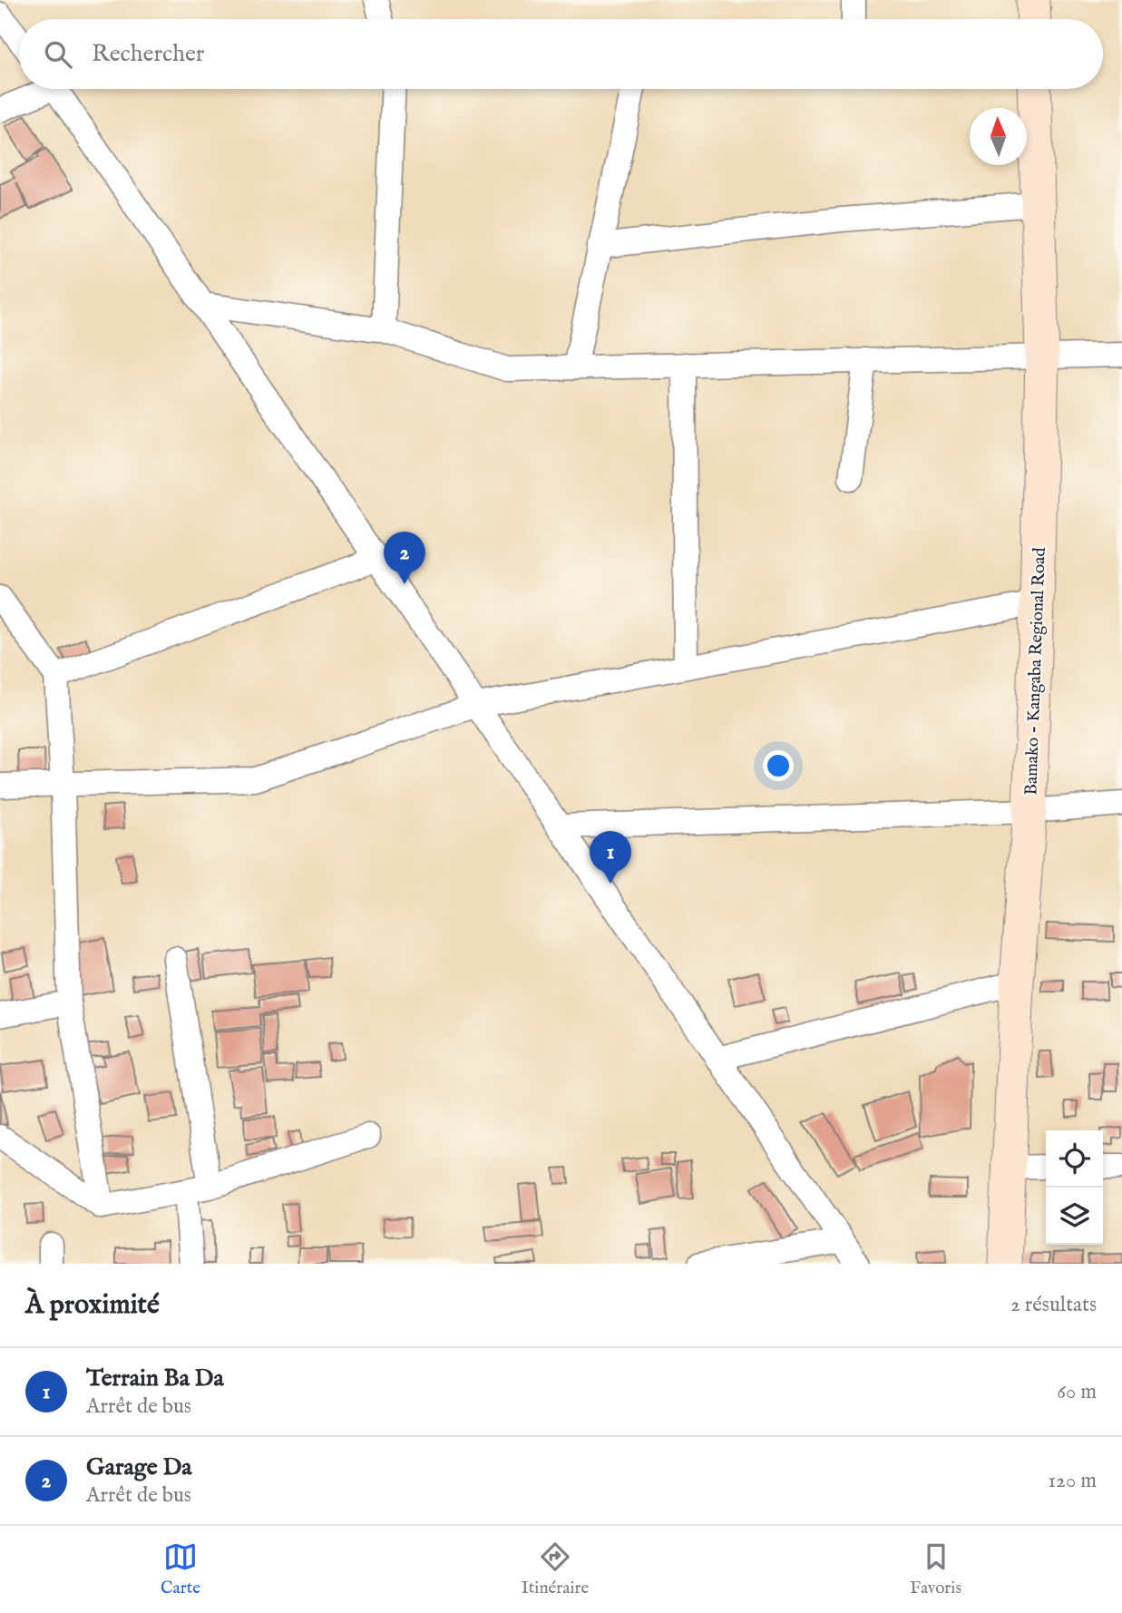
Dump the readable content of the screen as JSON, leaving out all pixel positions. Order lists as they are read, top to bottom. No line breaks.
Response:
{"streets":{"street":["Bamako - Kangaba Regional Road"]},"north":"top","page":{"search":"Rechercher","pins":["2","1"],"heading":["À proximité","2 résultats"],"list":[{"mark":"1","name":"Terrain Ba Da","note":"Arrêt de bus","value":"60 m"},{"mark":"2","name":"Garage Da","note":"Arrêt de bus","value":"120 m"}],"nav":["Carte","Itinéraire","Favoris"]}}
